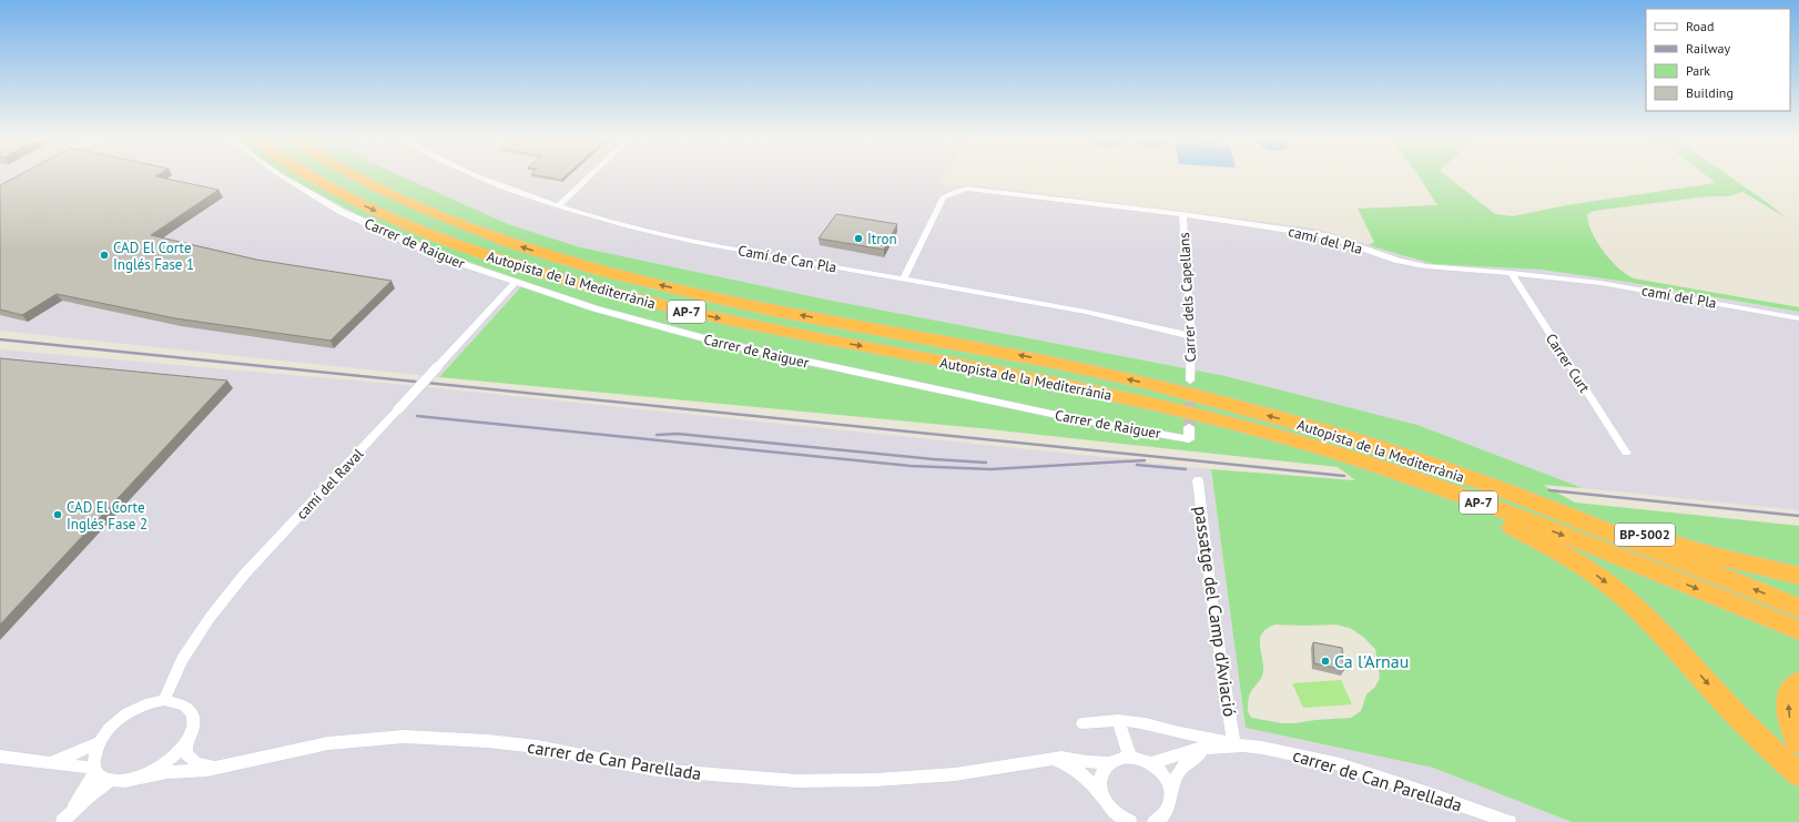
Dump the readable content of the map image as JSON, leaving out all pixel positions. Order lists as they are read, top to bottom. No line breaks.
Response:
{"streets":{"highway":["Autopista de la Mediterrània","AP-7","BP-5002"],"street":["camí del Pla","Carrer de Raiguer","Camí de Can Pla","Carrer dels Capellans","Carrer Curt","camí del Raval","passatge del Camp d'Aviació","carrer de Can Parellada"]},"crossings":[["camí del Pla","Camí de Can Pla"],["camí del Pla","Carrer dels Capellans"],["camí del Pla","Carrer Curt"],["Carrer de Raiguer","camí del Raval"],["Camí de Can Pla","Carrer dels Capellans"],["Autopista de la Mediterrània","BP-5002"],["camí del Raval","carrer de Can Parellada"],["passatge del Camp d'Aviació","carrer de Can Parellada"]],"places":["Itron","CAD El Corte Inglés Fase 1","CAD El Corte Inglés Fase 2","Ca l'Arnau"],"legend":["Road","Railway","Park","Building"]}
